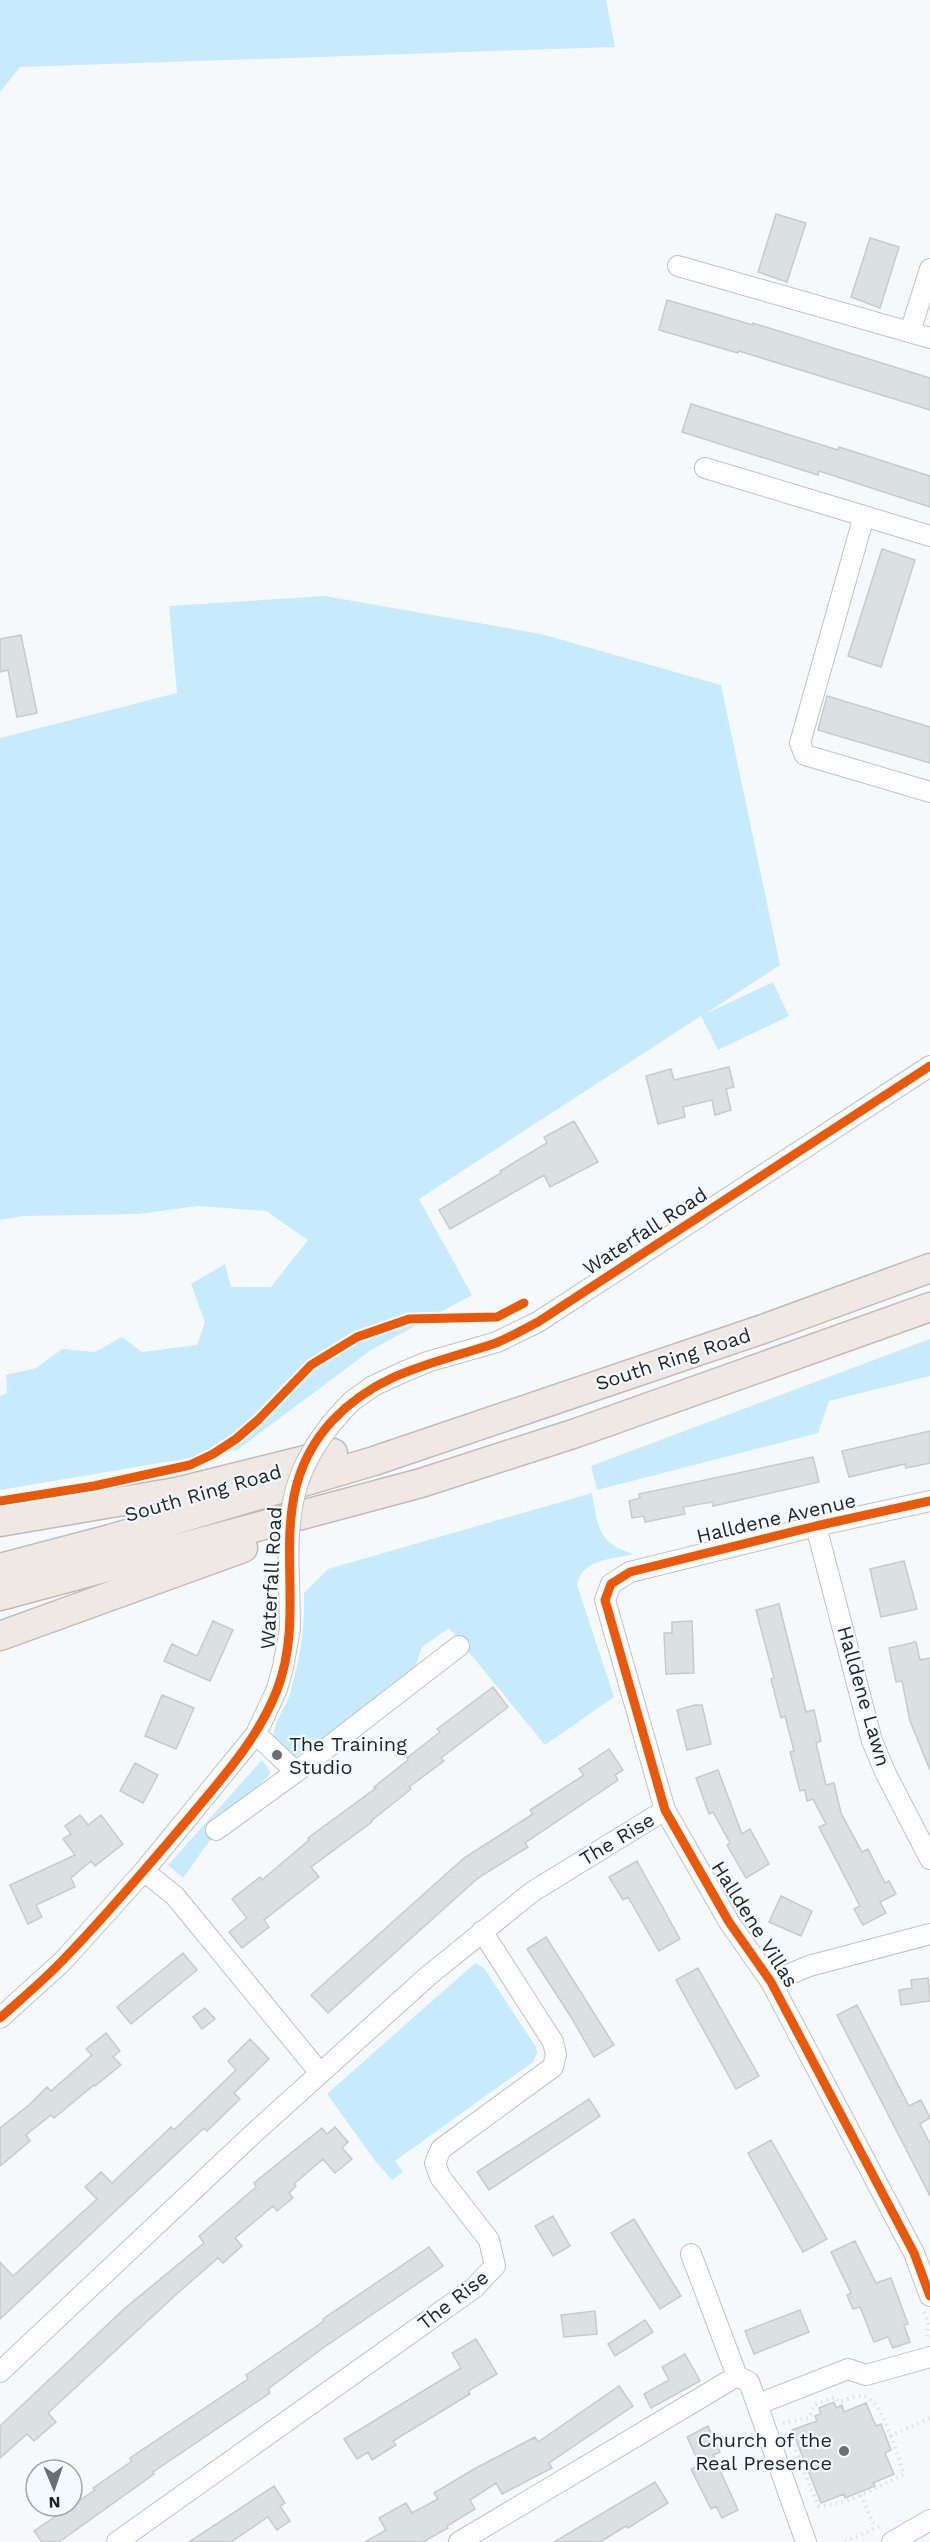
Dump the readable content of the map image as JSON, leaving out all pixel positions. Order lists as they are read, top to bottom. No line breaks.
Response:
{"streets":{"highway":["South Ring Road"],"street":["Waterfall Road","Halldene Avenue","Halldene Lawn","The Rise","Halldene Villas"]},"crossings":[["Halldene Avenue","Halldene Lawn"],["Halldene Avenue","Halldene Villas"],["The Rise","Halldene Villas"]],"places":["The Training Studio","Church of the Real Presence"],"north":"bottom"}
